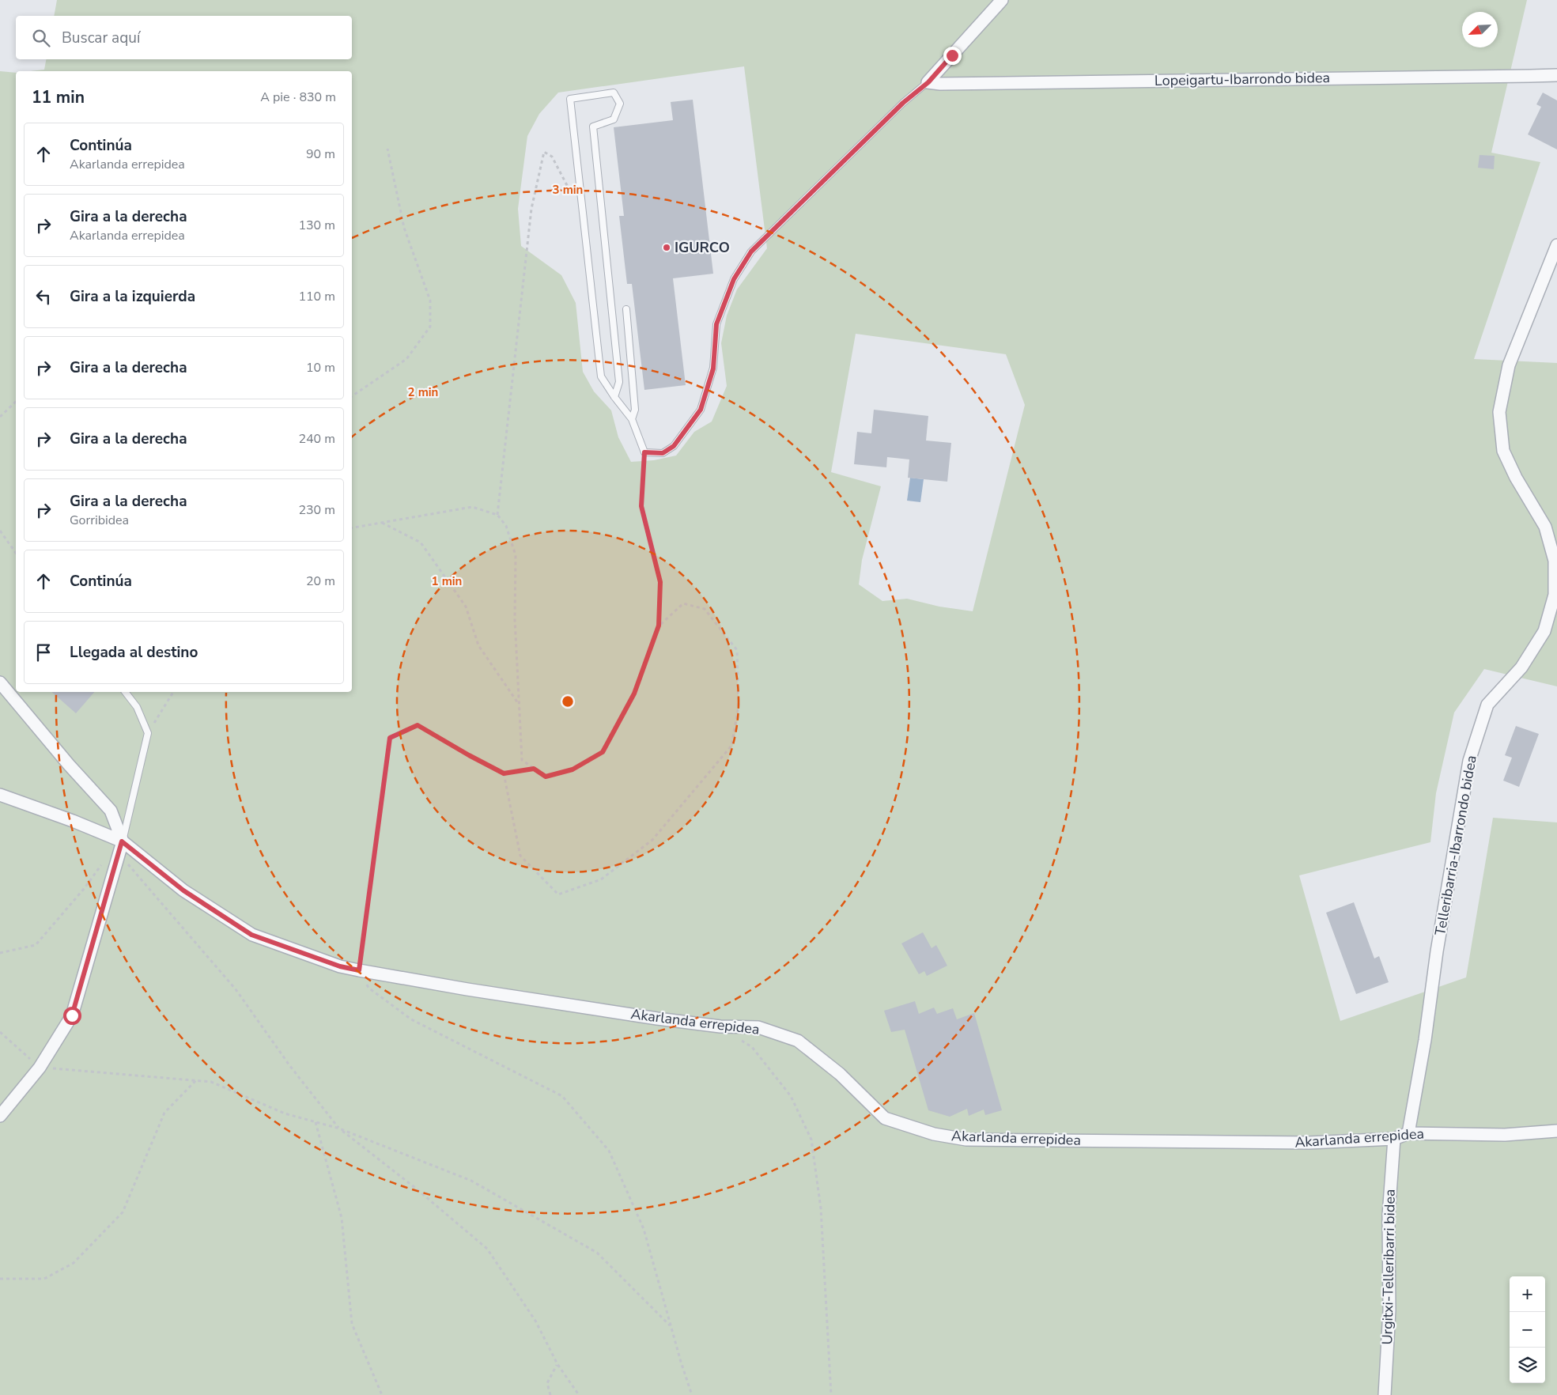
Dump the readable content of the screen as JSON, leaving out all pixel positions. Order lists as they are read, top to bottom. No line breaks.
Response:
{"streets":{"street":["Lopeigartu-Ibarrondo bidea","Telleribarria-Ibarrondo bidea","Akarlanda errepidea","Urgitxi-Telleribarri bidea"]},"crossings":[["Telleribarria-Ibarrondo bidea","Akarlanda errepidea"],["Akarlanda errepidea","Urgitxi-Telleribarri bidea"]],"places":["IGURCO"],"north":"bottom left","page":{"search":"Buscar aquí","heading":["11 min","A pie · 830 m"],"list":[["Continúa","Akarlanda errepidea","90 m"],["Gira a la derecha","Akarlanda errepidea","130 m"],["Gira a la izquierda","110 m"],["Gira a la derecha","10 m"],["Gira a la derecha","240 m"],["Gira a la derecha","Gorribidea","230 m"],["Continúa","20 m"],"Llegada al destino"],"map_buttons":["+","−"]},"rings":["3 min","2 min","1 min"]}
